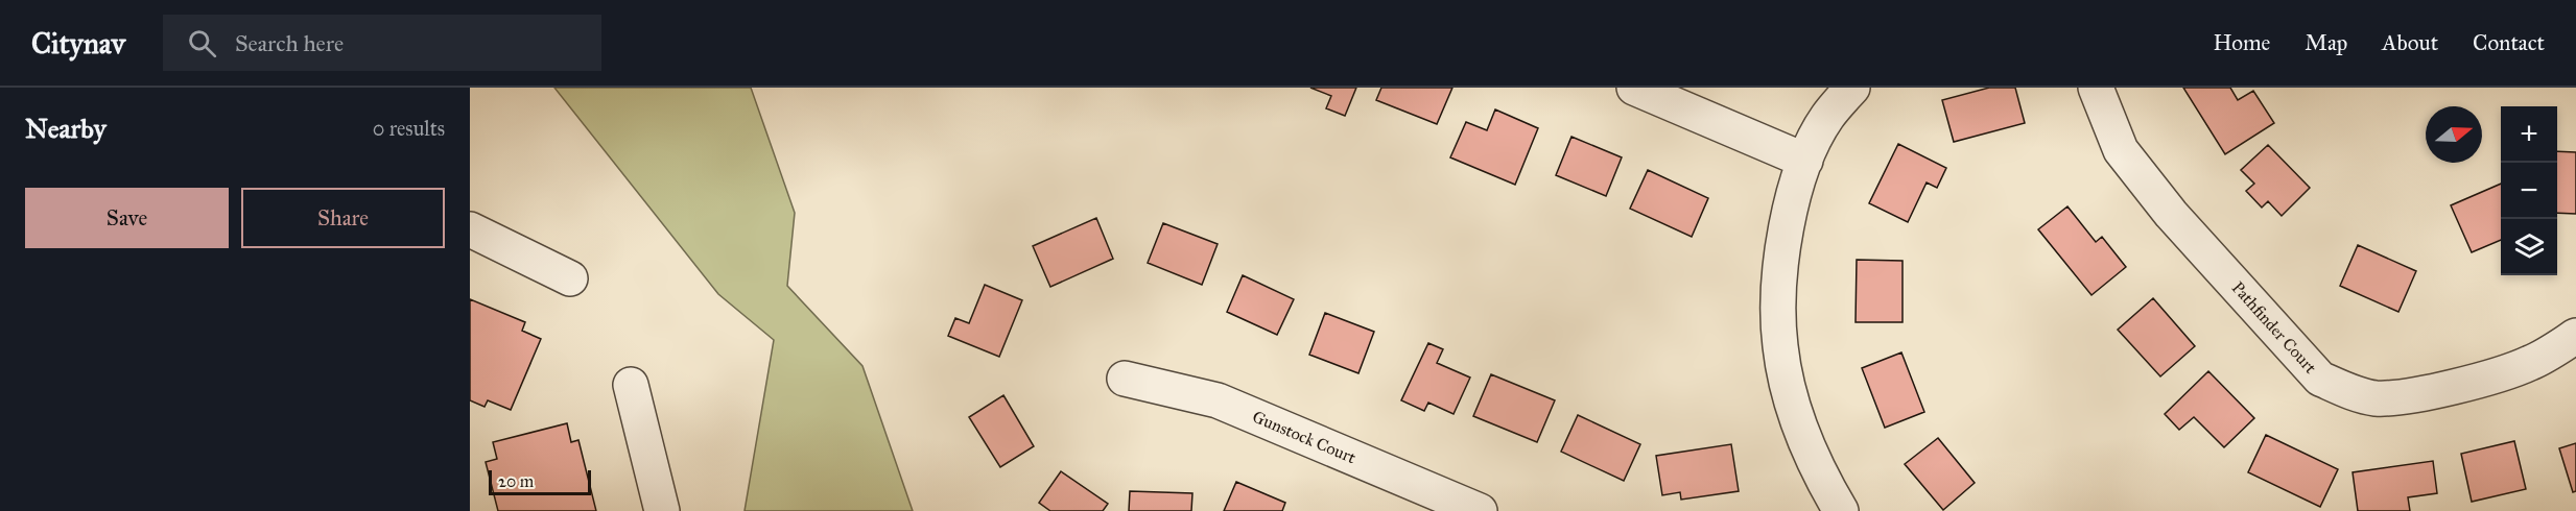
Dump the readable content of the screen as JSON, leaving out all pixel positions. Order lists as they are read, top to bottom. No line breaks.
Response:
{"streets":{"street":["Pathfinder Court","Gunstock Court"]},"scale_bar":"20 m","north":"right","page":{"header":"Citynav","search":"Search here","nav":["Home","Map","About","Contact"],"heading":["Nearby","0 results"],"map_buttons":["+","−"],"buttons":["Save","Share"],"scale":"20 m"}}
